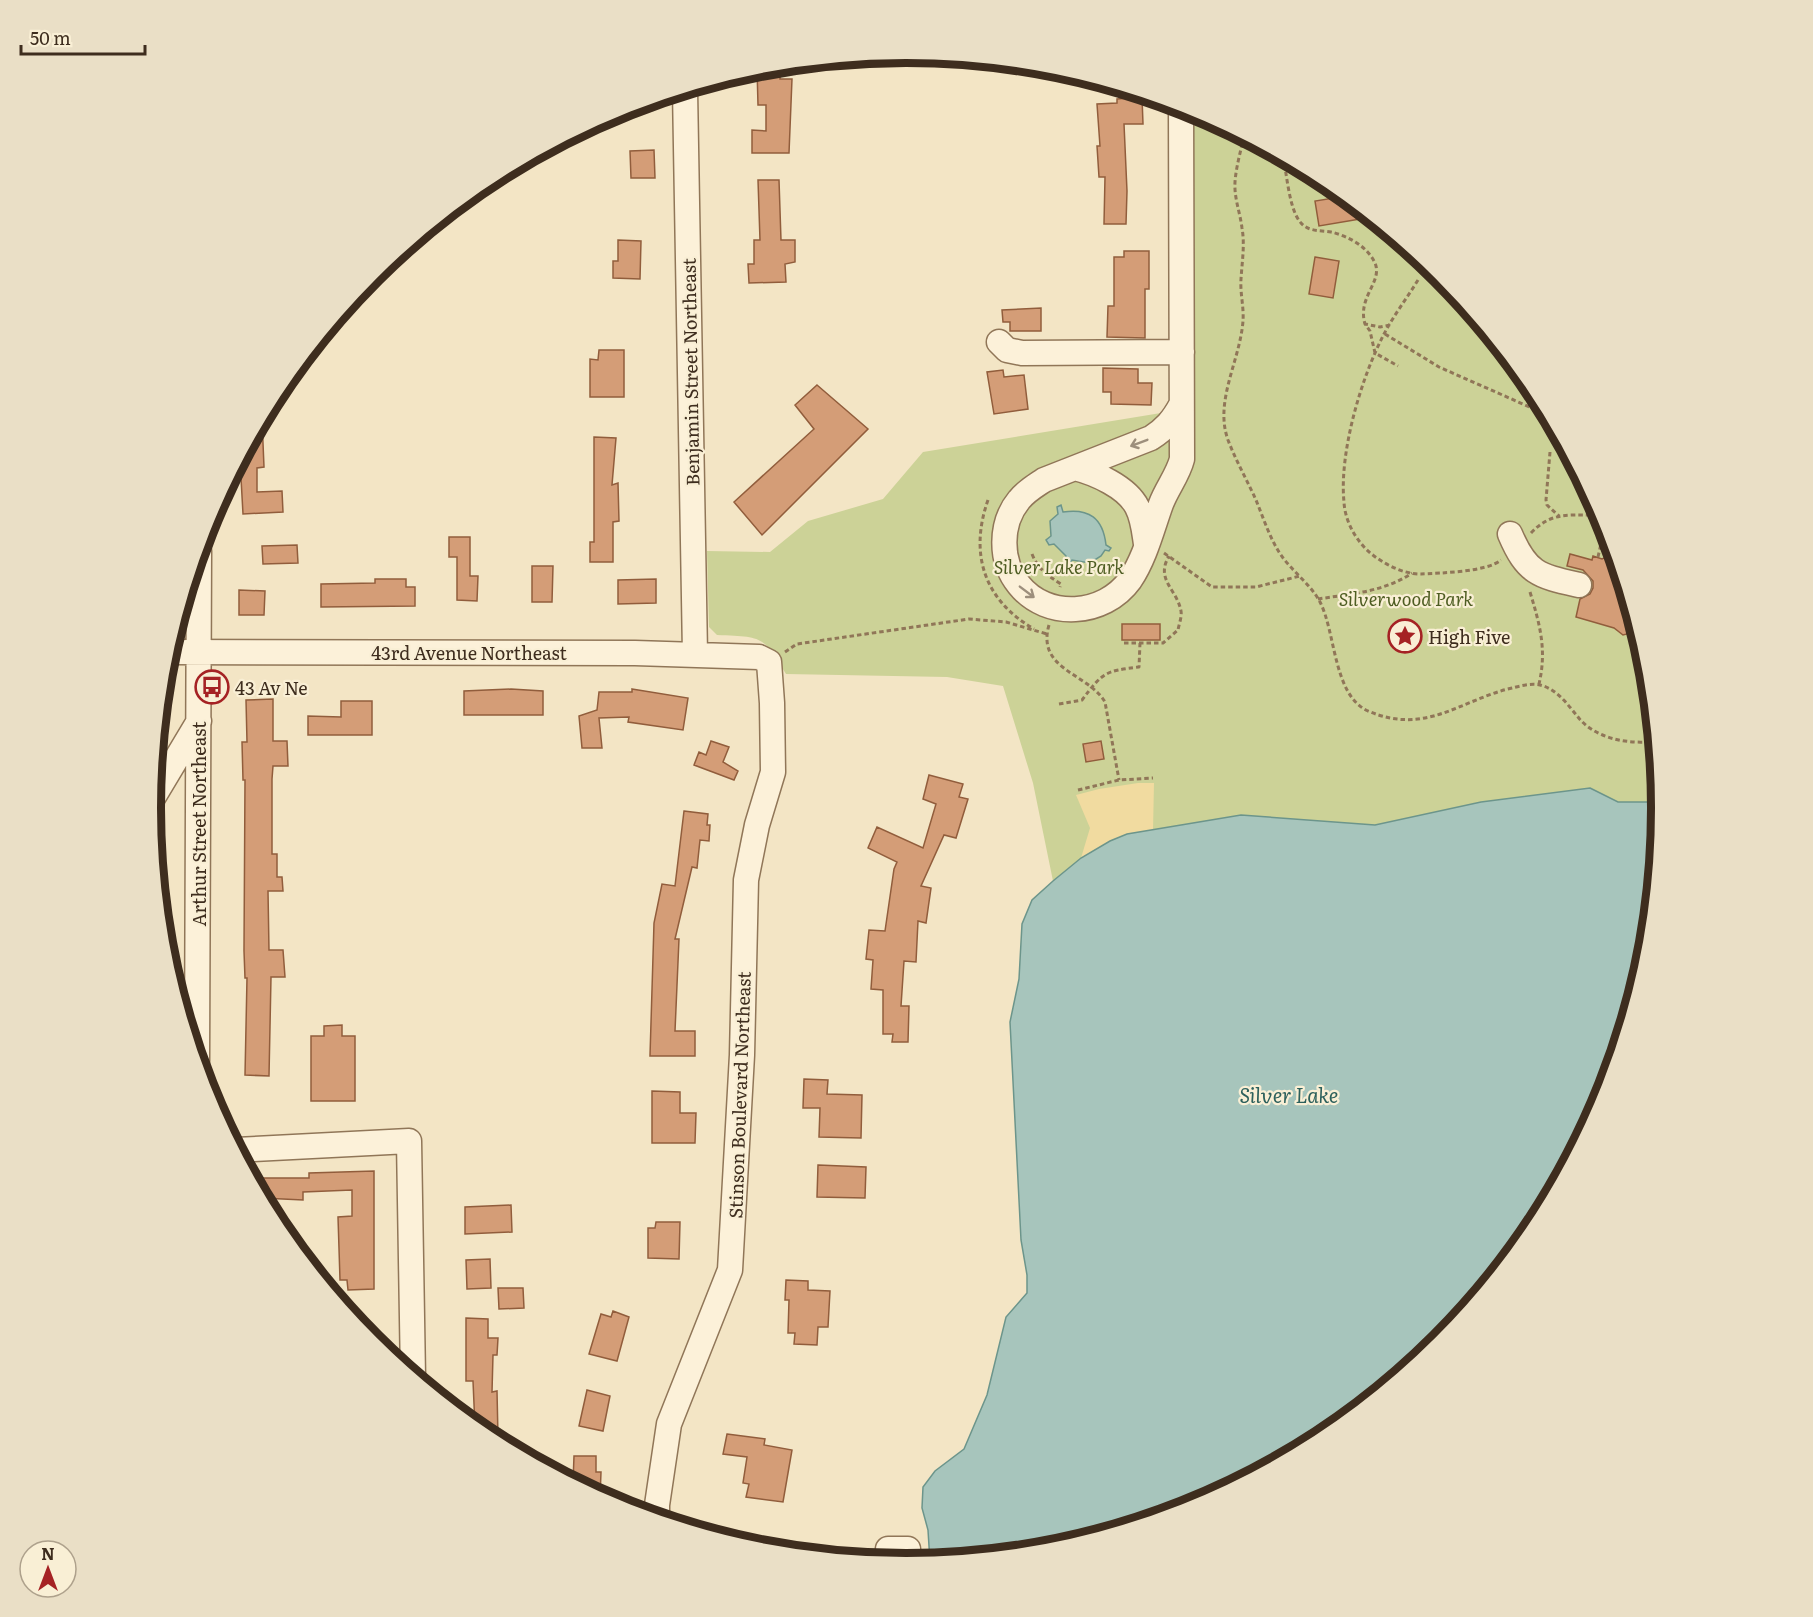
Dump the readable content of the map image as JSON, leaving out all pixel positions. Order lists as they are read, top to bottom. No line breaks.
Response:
{"streets":{"street":["Benjamin Street Northeast","43rd Avenue Northeast","Arthur Street Northeast","Stinson Boulevard Northeast"]},"crossings":[["Benjamin Street Northeast","43rd Avenue Northeast"],["43rd Avenue Northeast","Arthur Street Northeast"],["43rd Avenue Northeast","Stinson Boulevard Northeast"]],"water":["Silver Lake"],"parks":["Silver Lake Park","Silverwood Park"],"places":{"place":["High Five"],"bus stop":["43 Av Ne"]},"scale_bar":"50 m","north":"top"}
